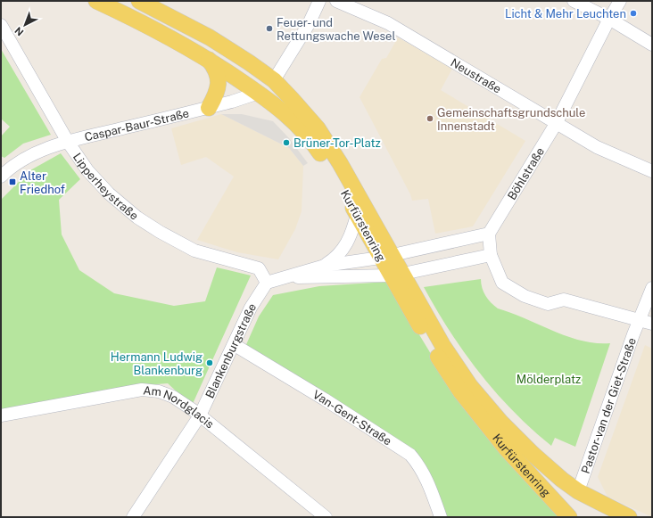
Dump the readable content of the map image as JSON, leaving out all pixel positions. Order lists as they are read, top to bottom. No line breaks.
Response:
{"streets":{"main road":["Kurfürstenring"],"street":["Neustraße","Caspar-Baur-Straße","Böhlstraße","Lipperheystraße","Blankenburgstraße","Pastor-van der Giet-Straße","Am Nordglacis","Van-Gent-Straße"]},"crossings":[["Neustraße","Böhlstraße"],["Caspar-Baur-Straße","Lipperheystraße"],["Caspar-Baur-Straße","Kurfürstenring"],["Lipperheystraße","Blankenburgstraße"],["Kurfürstenring","Pastor-van der Giet-Straße"],["Blankenburgstraße","Am Nordglacis"],["Blankenburgstraße","Van-Gent-Straße"]],"parks":["Mölderplatz"],"places":{"other":["Licht & Mehr Leuchten","Feuer- und Rettungswache Wesel","Gemeinschaftsgrundschule Innenstadt","Brüner-Tor-Platz","Hermann Ludwig Blankenburg"],"transit":["Alter Friedhof"]},"north":"bottom left"}
